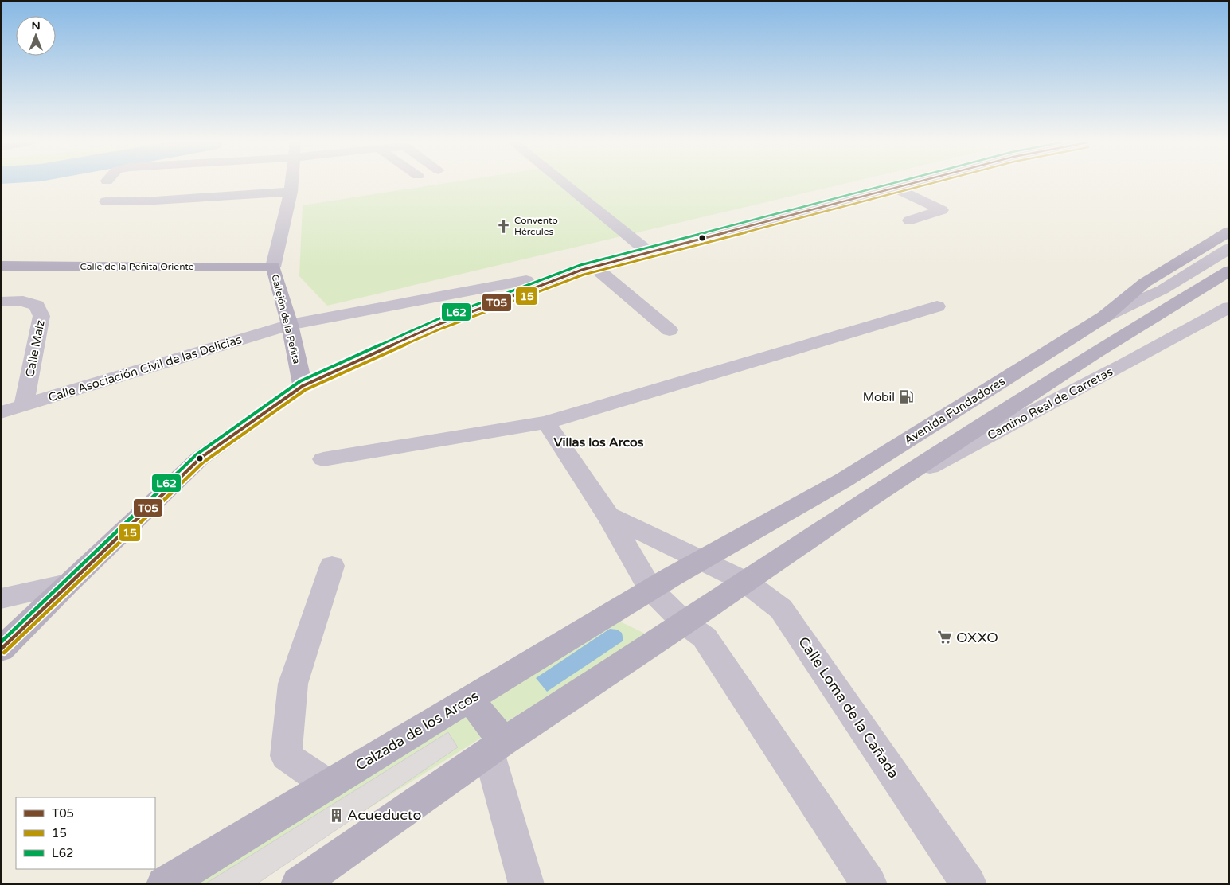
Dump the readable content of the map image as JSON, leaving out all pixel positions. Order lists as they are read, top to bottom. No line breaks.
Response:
{"streets":{"main road":["Calle de la Peñita Oriente","Callejón de la Peñita","Avenida Fundadores","Calzada de los Arcos"],"street":["Calle Maíz","Calle Asociación Civil de las Delicias","Camino Real de Carretas","Calle Loma de la Cañada"]},"crossings":[["Calle de la Peñita Oriente","Callejón de la Peñita"],["Callejón de la Peñita","Calle Asociación Civil de las Delicias"],["Calle Maíz","Calle Asociación Civil de las Delicias"],["Avenida Fundadores","Calle Loma de la Cañada"],["Avenida Fundadores","Calzada de los Arcos"]],"districts":["Villas los Arcos"],"places":{"church":["Convento Hércules"],"fuel station":["Mobil"],"supermarket":["OXXO"],"building":["Acueducto"]},"lines":["transit line T05","transit line 15","transit line L62"],"legend":["T05","15","L62"],"north":"top"}
